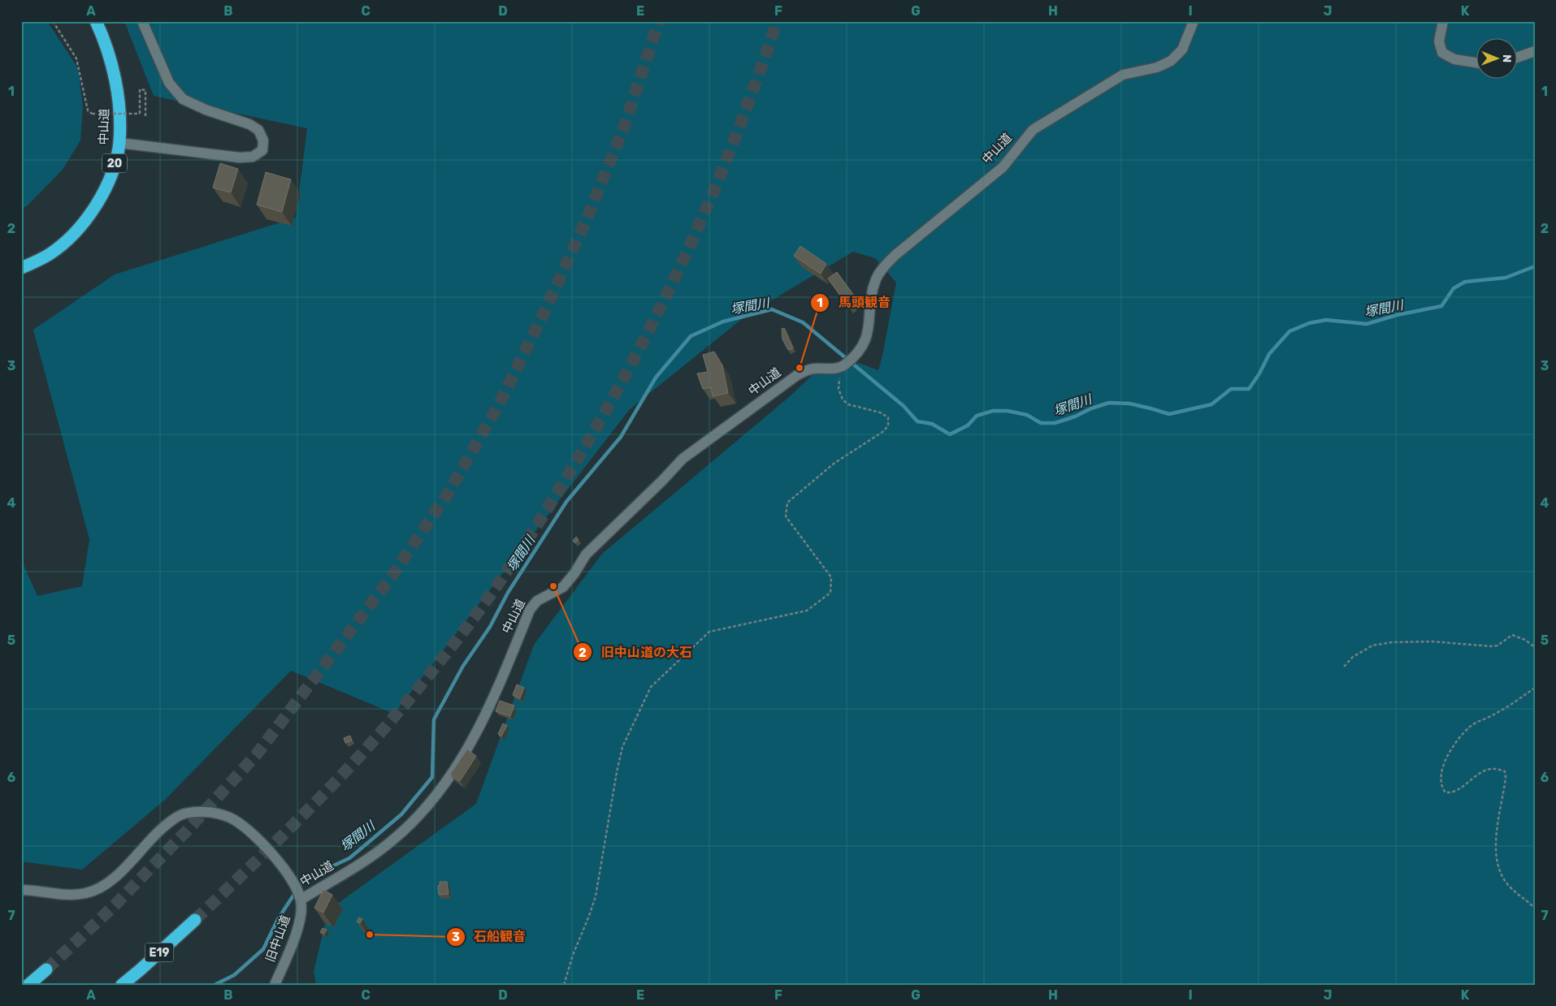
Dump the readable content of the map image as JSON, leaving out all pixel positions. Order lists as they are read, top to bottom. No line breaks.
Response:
{"streets":{"highway":["中山道","20","E19"],"street":["旧中山道"]},"crossings":[["中山道","旧中山道"]],"water":["塚間川"],"places":["馬頭観音","旧中山道の大石","石船観音"],"north":"right","grid":{"columns":["A","B","C","D","E","F","G","H","I","J","K"],"rows":["1","2","3","4","5","6","7"]}}
